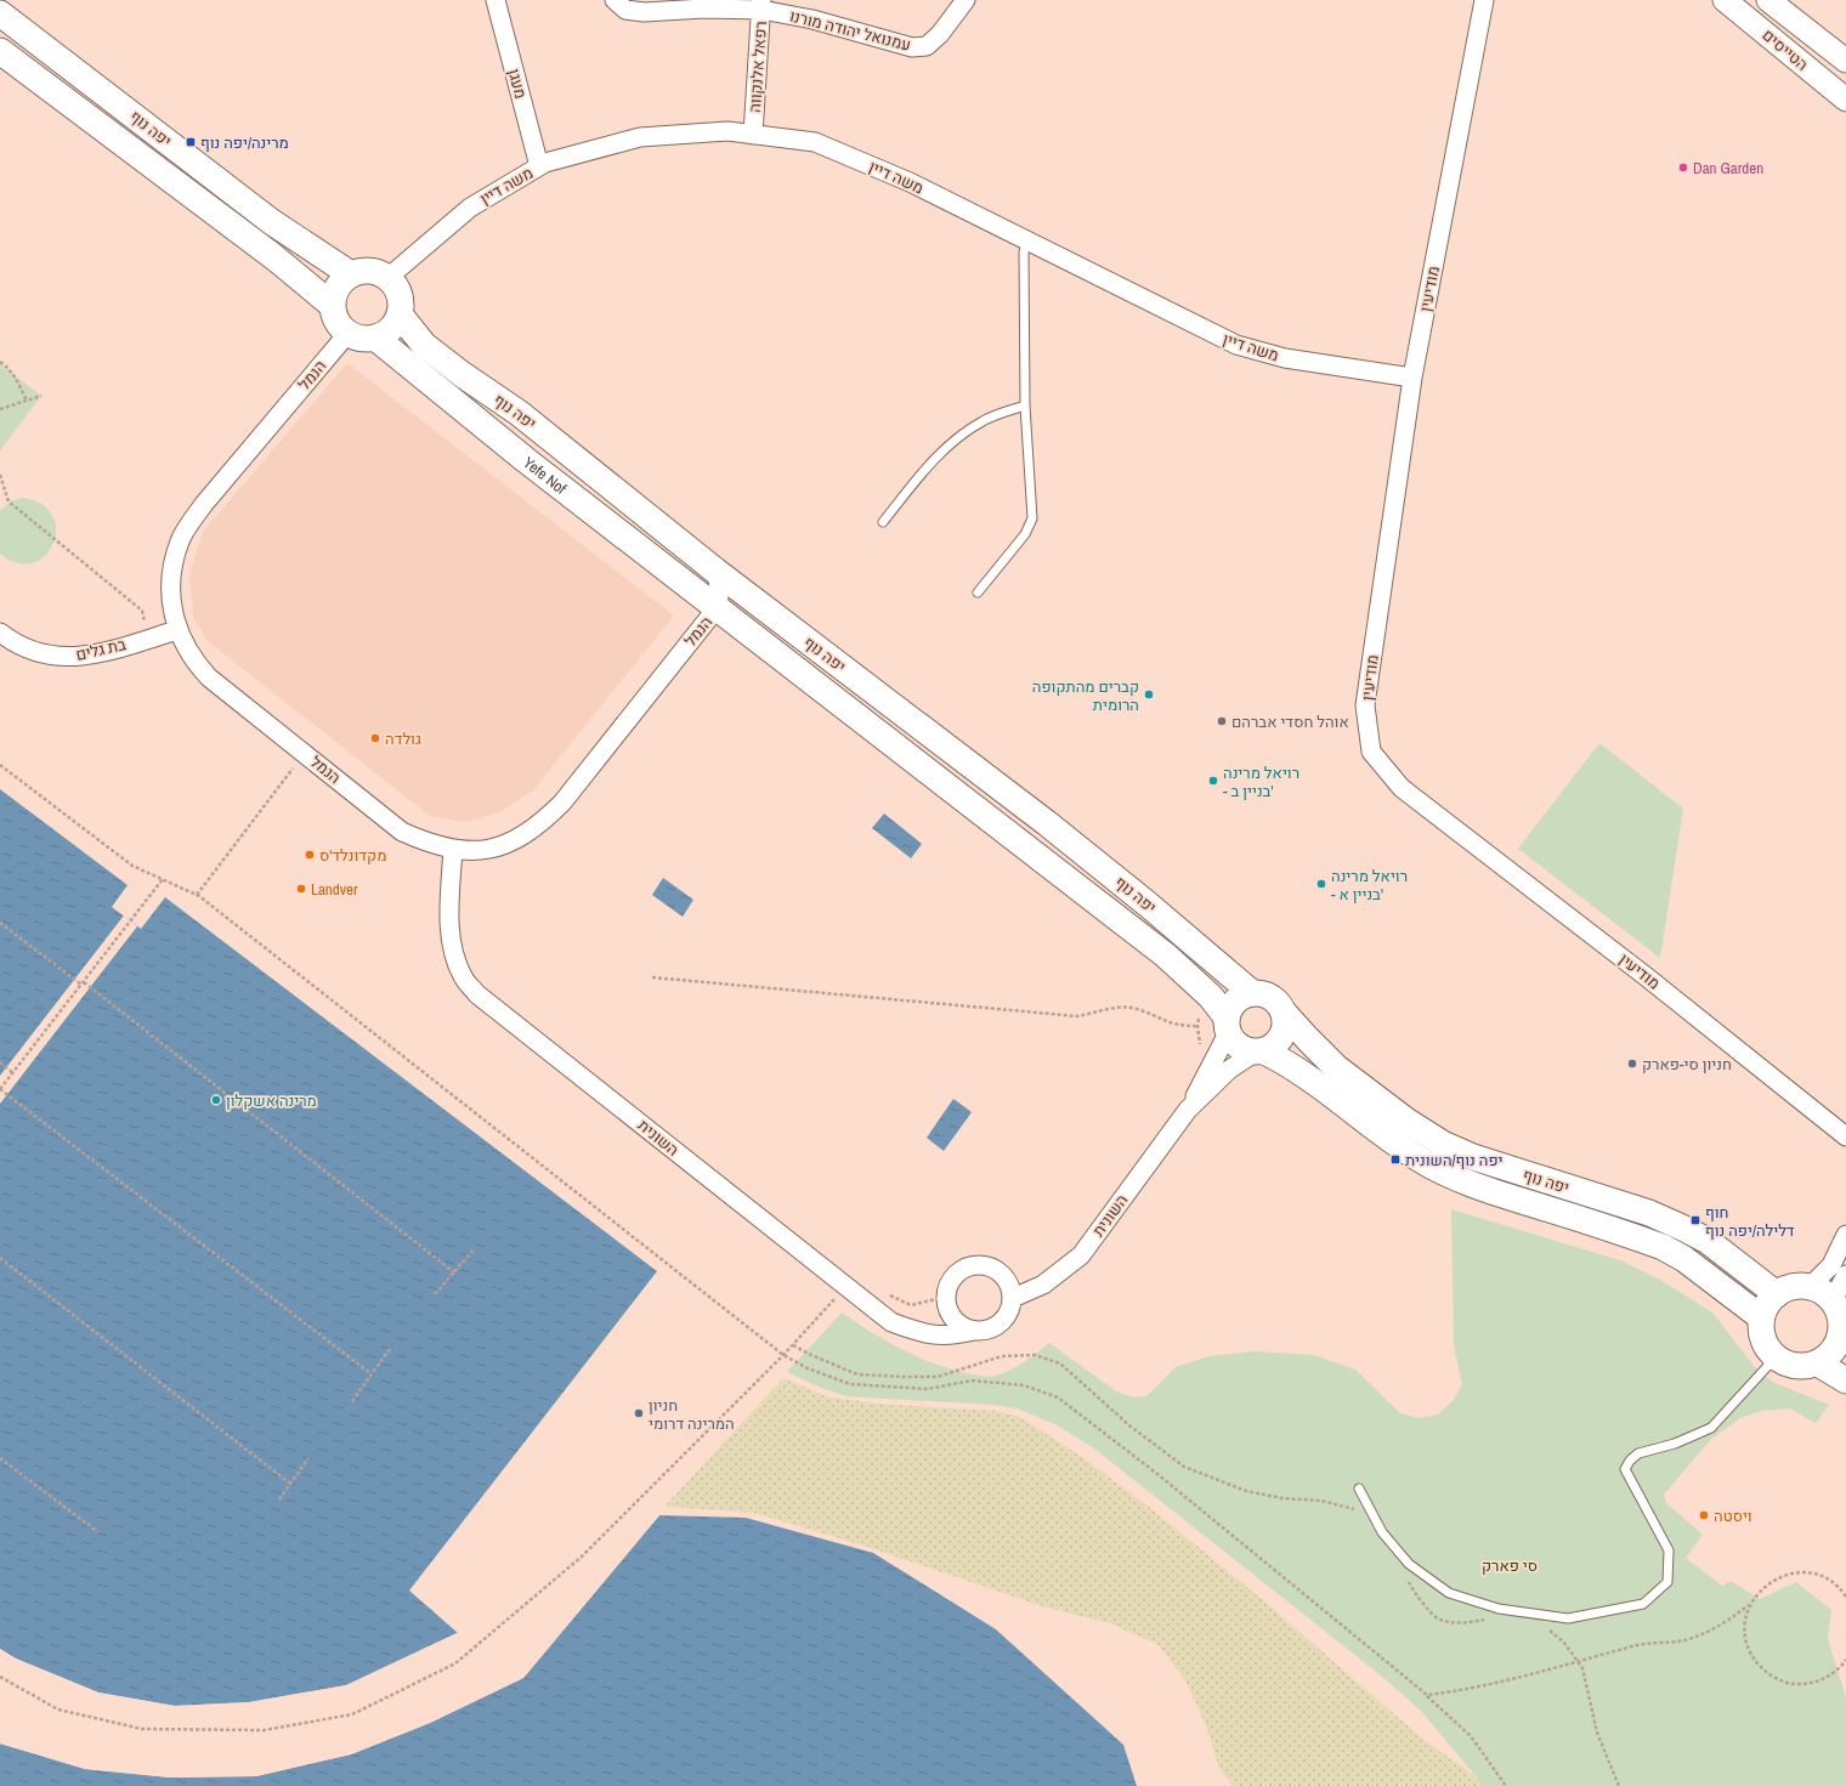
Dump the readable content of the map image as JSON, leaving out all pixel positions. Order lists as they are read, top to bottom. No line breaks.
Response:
{"streets":{"main road":["יפה נוף","Yefe Nof"],"street":["עמנואל יהודה מורנו","הטייסים","רפאל אלנקווה","מעגן","משה דיין","מודיעין","הנמל","בת גלים","השונית"]},"crossings":[["עמנואל יהודה מורנו","רפאל אלנקווה"],["רפאל אלנקווה","משה דיין"],["מעגן","משה דיין"],["יפה נוף","משה דיין"],["יפה נוף","הנמל"],["יפה נוף","Yefe Nof"],["יפה נוף","השונית"],["משה דיין","מודיעין"],["משה דיין","הנמל"],["משה דיין","Yefe Nof"],["הנמל","Yefe Nof"],["הנמל","בת גלים"],["הנמל","השונית"]],"parks":["סי פארק"],"places":{"transit":["מרינה/יפה נוף","יפה נוף/השונית","חוף דלילה/יפה נוף"],"other":["Dan Garden","קברים מהתקופה הרומית","אוהל חסדי אברהם","גולדה","רויאל מרינה - בניין ב'","מקדונלד'ס","רויאל מרינה - בניין א'","Landver","חניון סי-פארק","מרינה אשקלון","חניון המרינה דרומי","ויסטה"]}}
